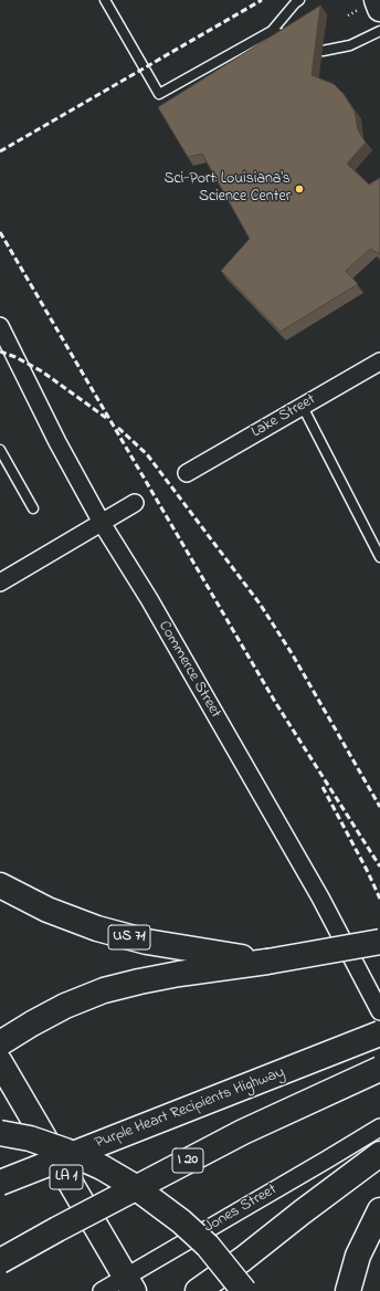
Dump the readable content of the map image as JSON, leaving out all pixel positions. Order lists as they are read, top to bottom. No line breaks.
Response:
{"streets":{"main road":["US 71","Purple Heart Recipients Highway","I 20","LA 1"],"street":["Lake Street","Commerce Street","Jones Street"]},"crossings":[["LA 1","Jones Street"]],"places":["Sci-Port: Louisiana's Science Center"]}
